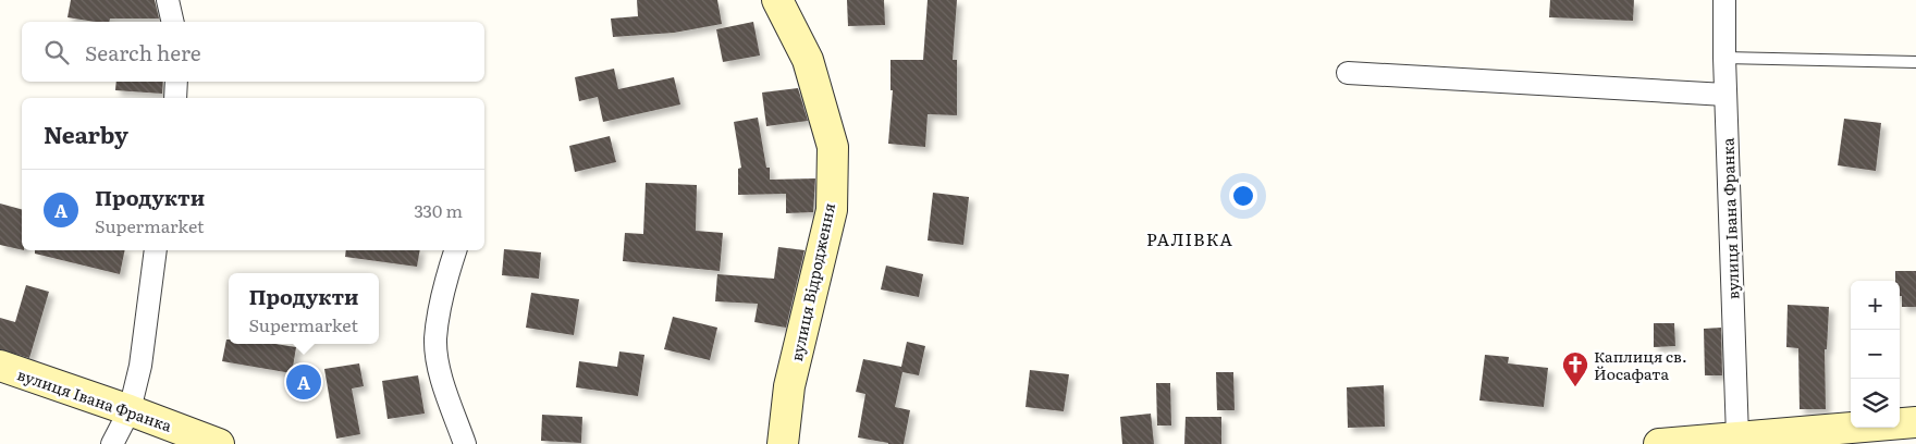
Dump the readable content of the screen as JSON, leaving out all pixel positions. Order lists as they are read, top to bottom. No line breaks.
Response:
{"streets":{"main road":["вулиця Івана Франка","вулиця Відродження"]},"districts":["РАЛІВКА"],"places":{"church":["Каплиця св. Йосафата"]},"page":{"search":"Search here","heading":"Nearby","list":[{"mark":"A","name":"Продукти","note":"Supermarket","value":"330 m"}],"popup":["Продукти","Supermarket"],"map_buttons":["+","−"],"pins":"A"}}
